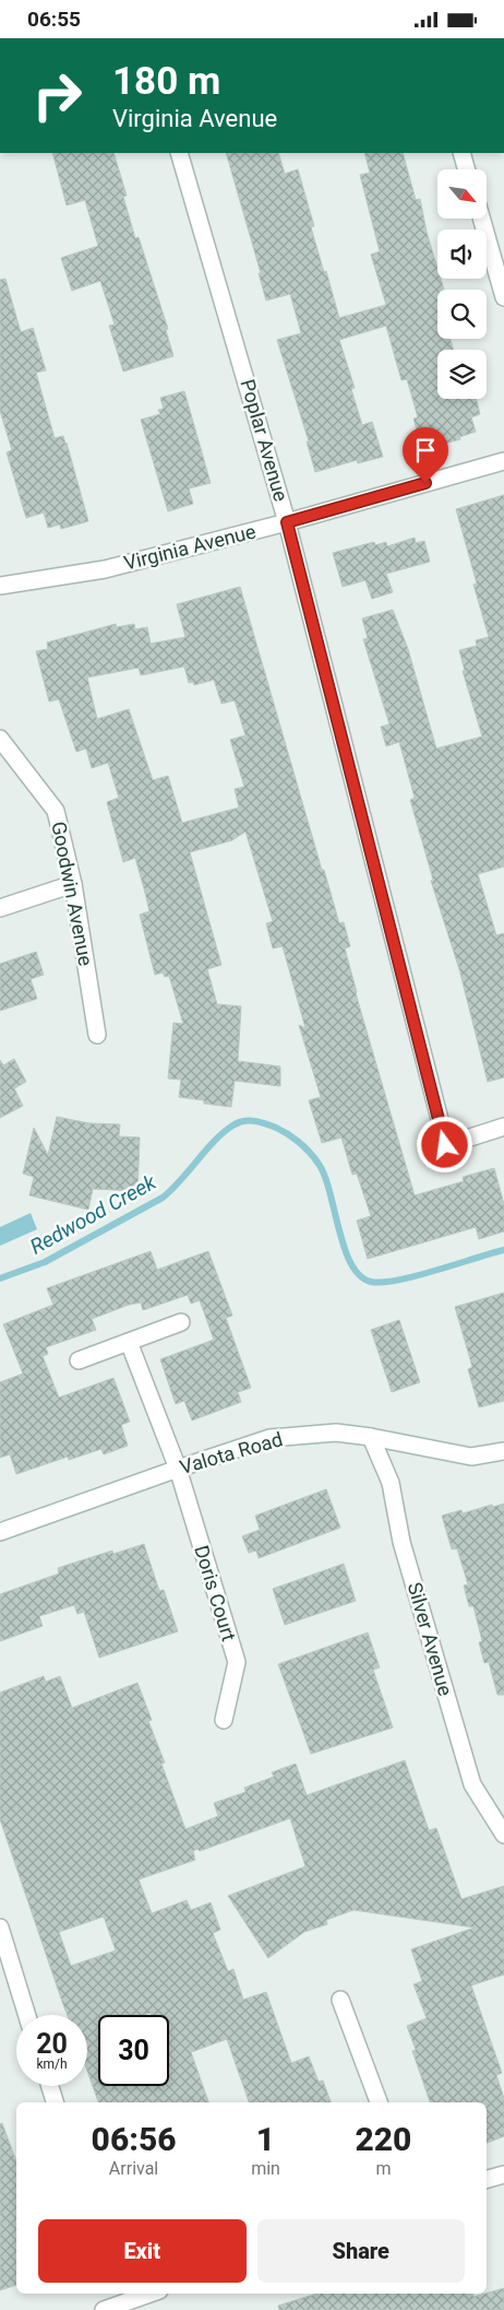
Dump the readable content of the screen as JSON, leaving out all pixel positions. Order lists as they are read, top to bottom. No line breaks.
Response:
{"streets":{"street":["Poplar Avenue","Virginia Avenue","Goodwin Avenue","Valota Road","Doris Court","Silver Avenue"]},"crossings":[["Poplar Avenue","Virginia Avenue"],["Valota Road","Doris Court"],["Valota Road","Silver Avenue"]],"water":["Redwood Creek"],"north":"bottom right","page":{"status":"06:55","turn":["180 m","Virginia Avenue"],"speed":"20 km/h","limit":"30","eta":["06:56","Arrival","1","min","220","m"],"buttons":["Exit","Share"]}}
